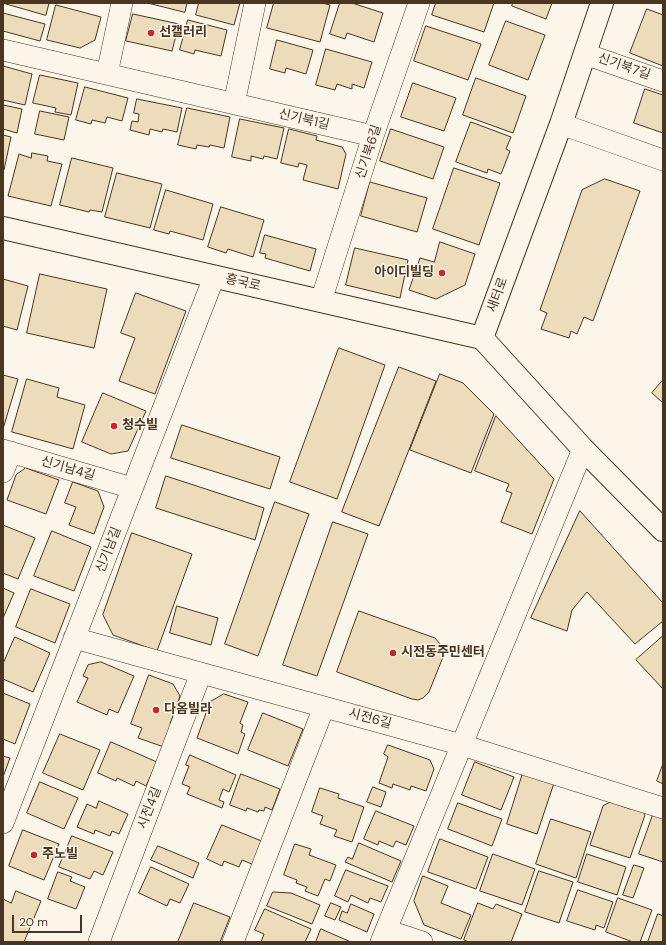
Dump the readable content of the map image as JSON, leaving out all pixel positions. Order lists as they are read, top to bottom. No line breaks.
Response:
{"streets":{"street":["신기북7길","신기북1길","신기북6길","흥국로","새터로","신기남4길","신기남길","시전6길","시전4길"]},"crossings":[["신기북7길","새터로"],["신기북1길","신기북6길"],["신기북6길","흥국로"],["흥국로","새터로"],["흥국로","신기남길"],["신기남4길","신기남길"],["신기남길","시전6길"],["시전6길","시전4길"]],"places":["선갤러리","아이디빌딩","청수빌","시전동주민센터","다옴빌라","주노빌"],"scale_bar":"20 m"}
